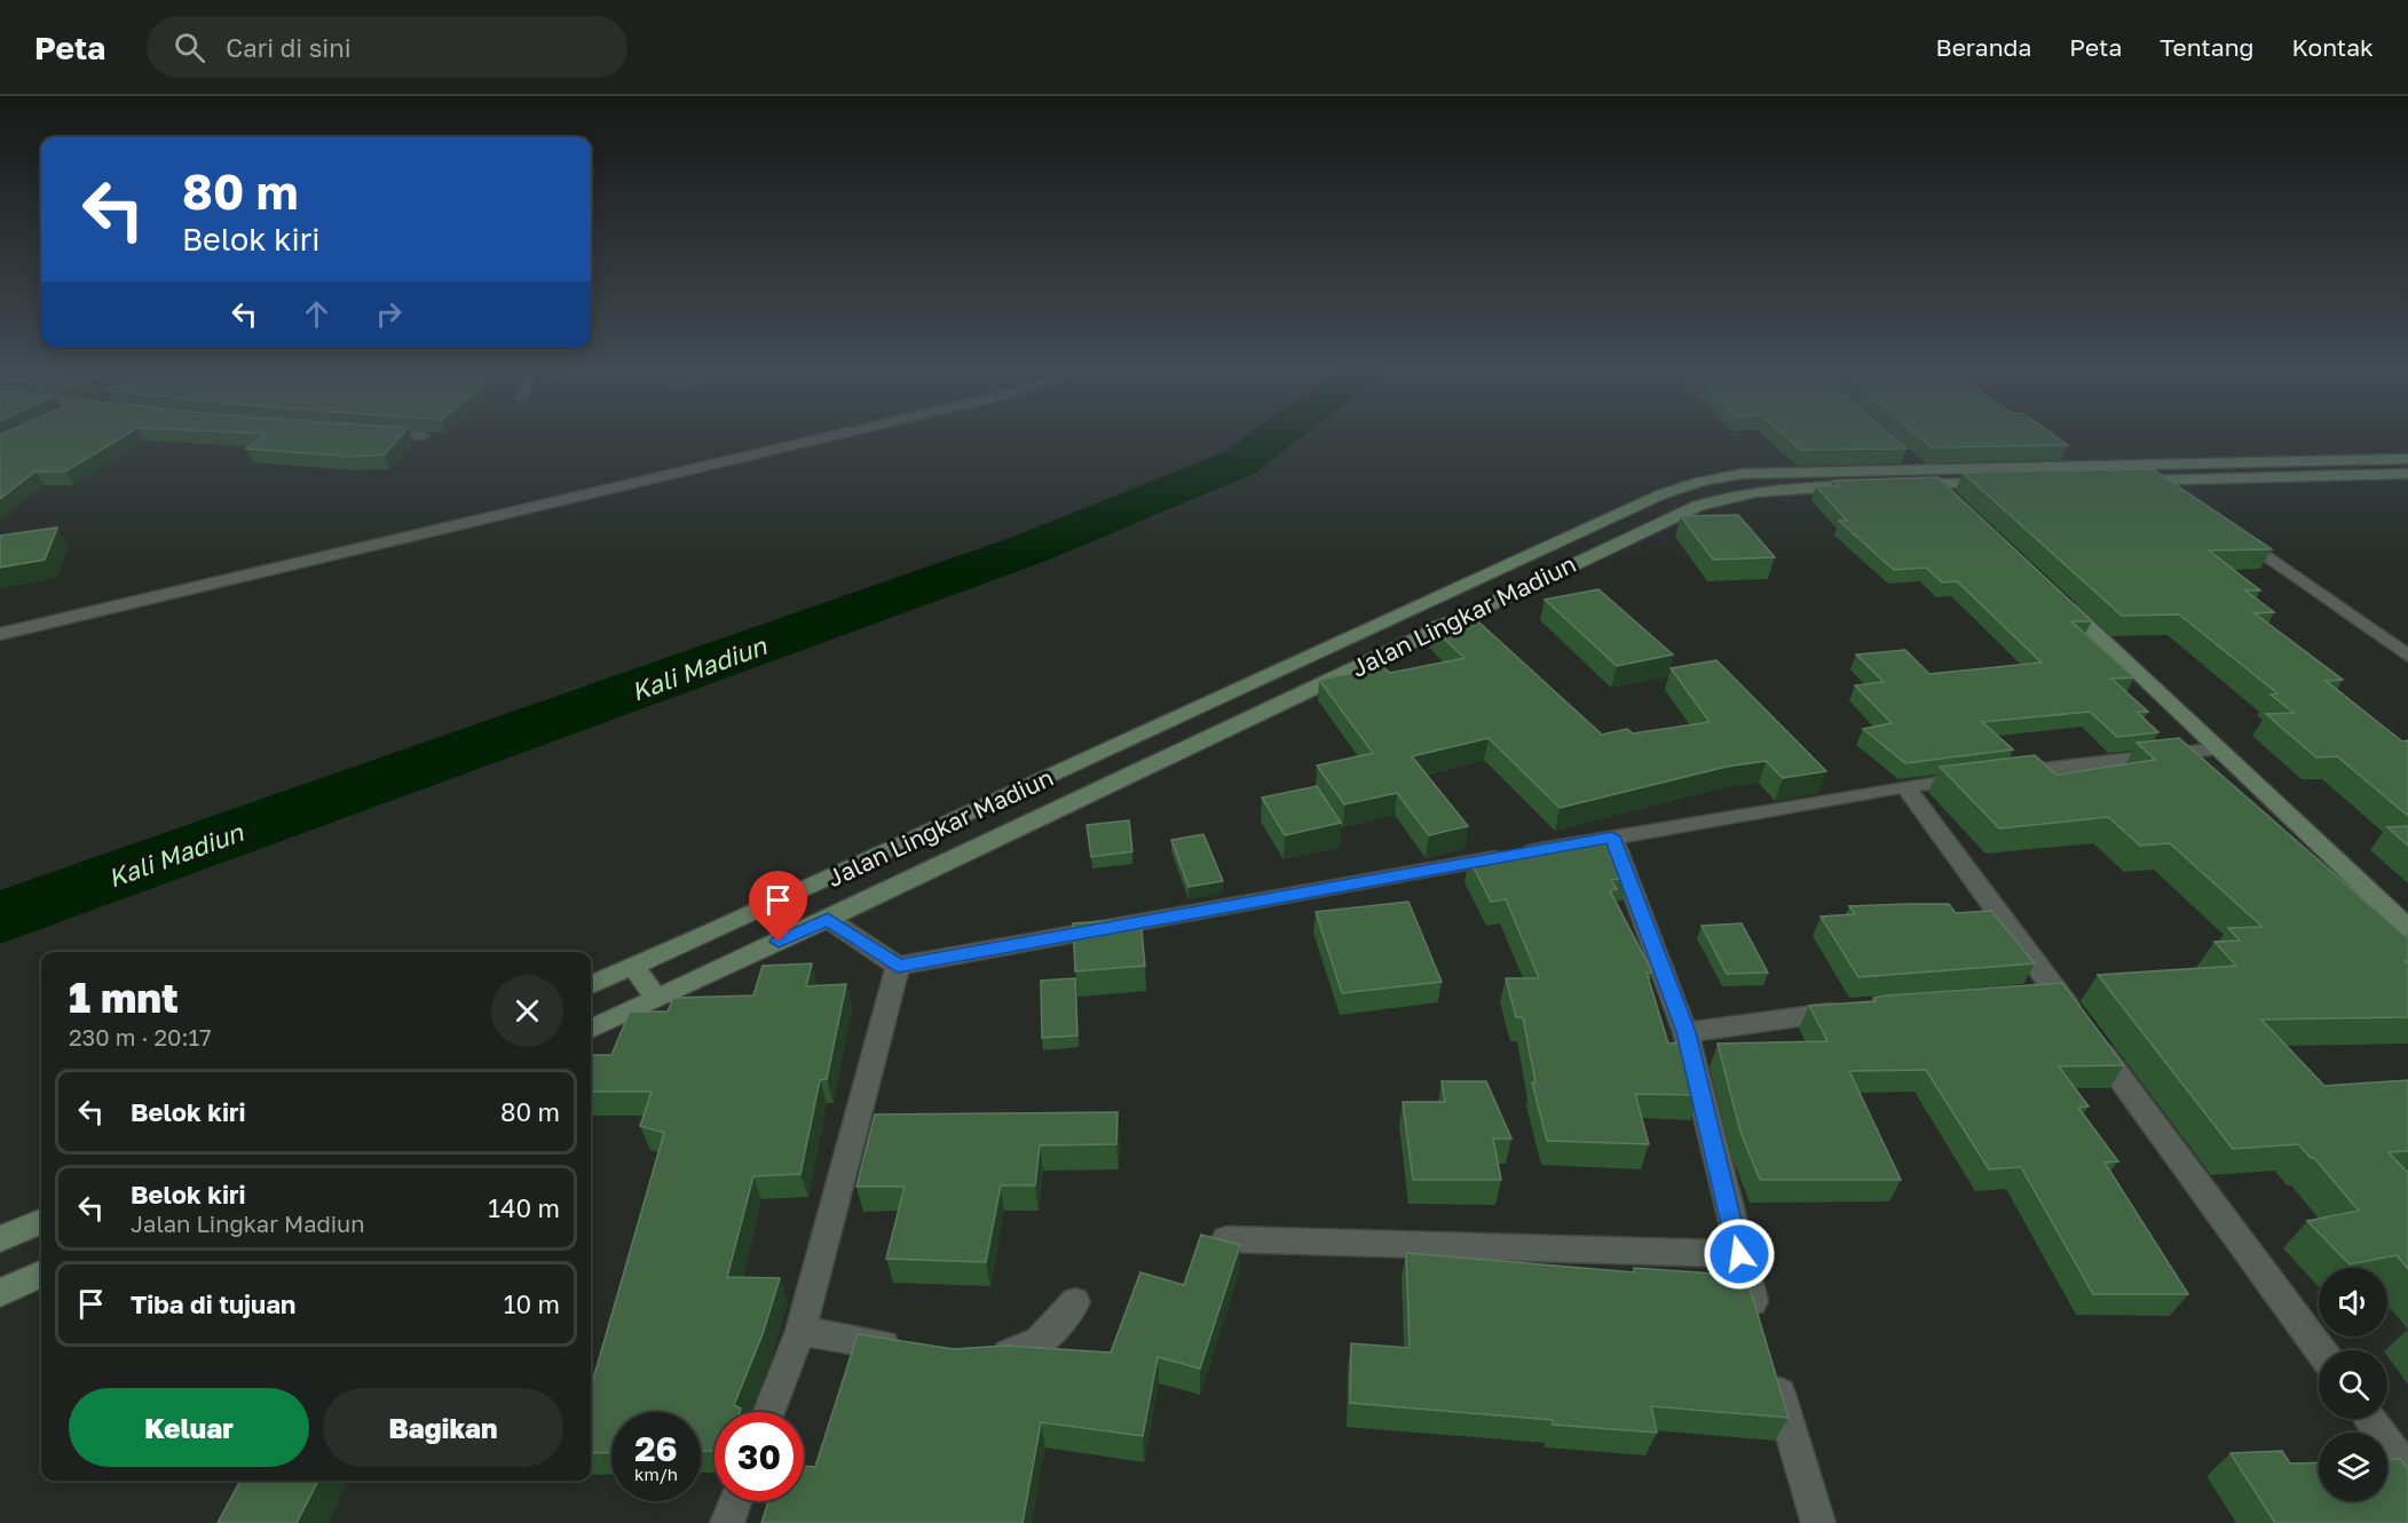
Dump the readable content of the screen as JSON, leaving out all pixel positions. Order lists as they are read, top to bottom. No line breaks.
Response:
{"streets":{"main road":["Jalan Lingkar Madiun"]},"water":["Kali Madiun"],"page":{"header":"Peta","search":"Cari di sini","nav":["Beranda","Peta","Tentang","Kontak"],"turn":["80 m","Belok kiri"],"heading":["1 mnt","230 m · 20:17"],"list":[{"name":"Belok kiri","value":"80 m"},{"name":"Belok kiri","note":"Jalan Lingkar Madiun","value":"140 m"},{"name":"Tiba di tujuan","value":"10 m"}],"buttons":["Keluar","Bagikan"],"speed":"26 km/h","limit":"30"}}
